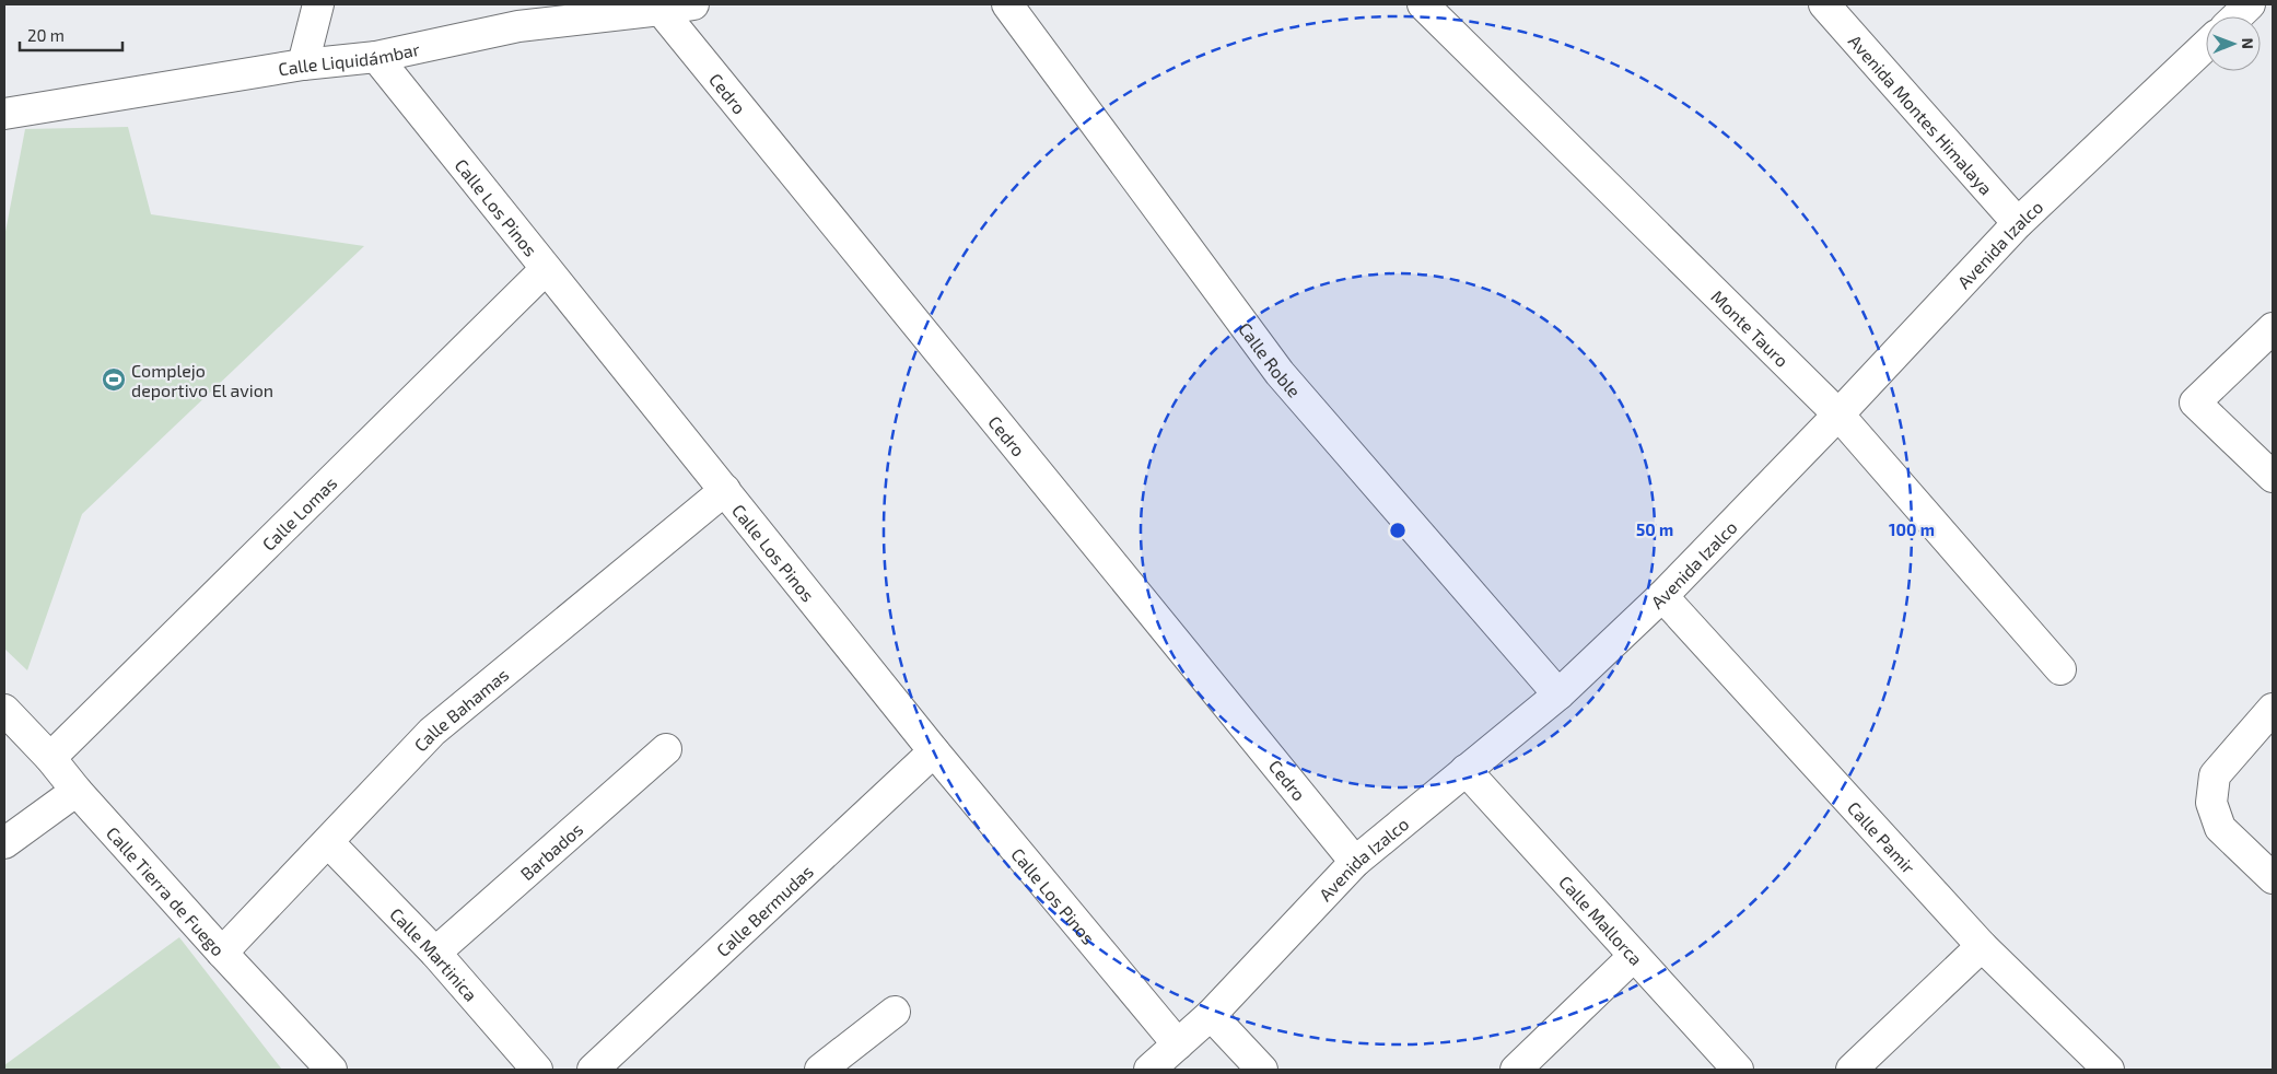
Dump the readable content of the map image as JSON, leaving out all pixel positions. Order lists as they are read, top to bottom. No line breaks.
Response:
{"streets":{"street":["Calle Liquidámbar","Cedro","Avenida Montes Himalaya","Calle Los Pinos","Avenida Izalco","Monte Tauro","Calle Roble","Calle Lomas","Calle Bahamas","Calle Pamir","Barbados","Calle Tierra de Fuego","Calle Bermudas","Calle Mallorca","Calle Martinica"]},"crossings":[["Calle Liquidámbar","Cedro"],["Calle Liquidámbar","Calle Los Pinos"],["Cedro","Avenida Izalco"],["Avenida Montes Himalaya","Avenida Izalco"],["Calle Los Pinos","Avenida Izalco"],["Calle Los Pinos","Calle Lomas"],["Calle Los Pinos","Calle Bahamas"],["Calle Los Pinos","Calle Bermudas"],["Avenida Izalco","Monte Tauro"],["Avenida Izalco","Calle Roble"],["Avenida Izalco","Calle Pamir"],["Avenida Izalco","Calle Mallorca"],["Calle Lomas","Calle Tierra de Fuego"],["Calle Bahamas","Calle Tierra de Fuego"],["Calle Bahamas","Calle Martinica"],["Barbados","Calle Martinica"]],"places":{"sports":["Complejo deportivo El avion"]},"scale_bar":"20 m","north":"right","rings":["50 m","100 m"]}
